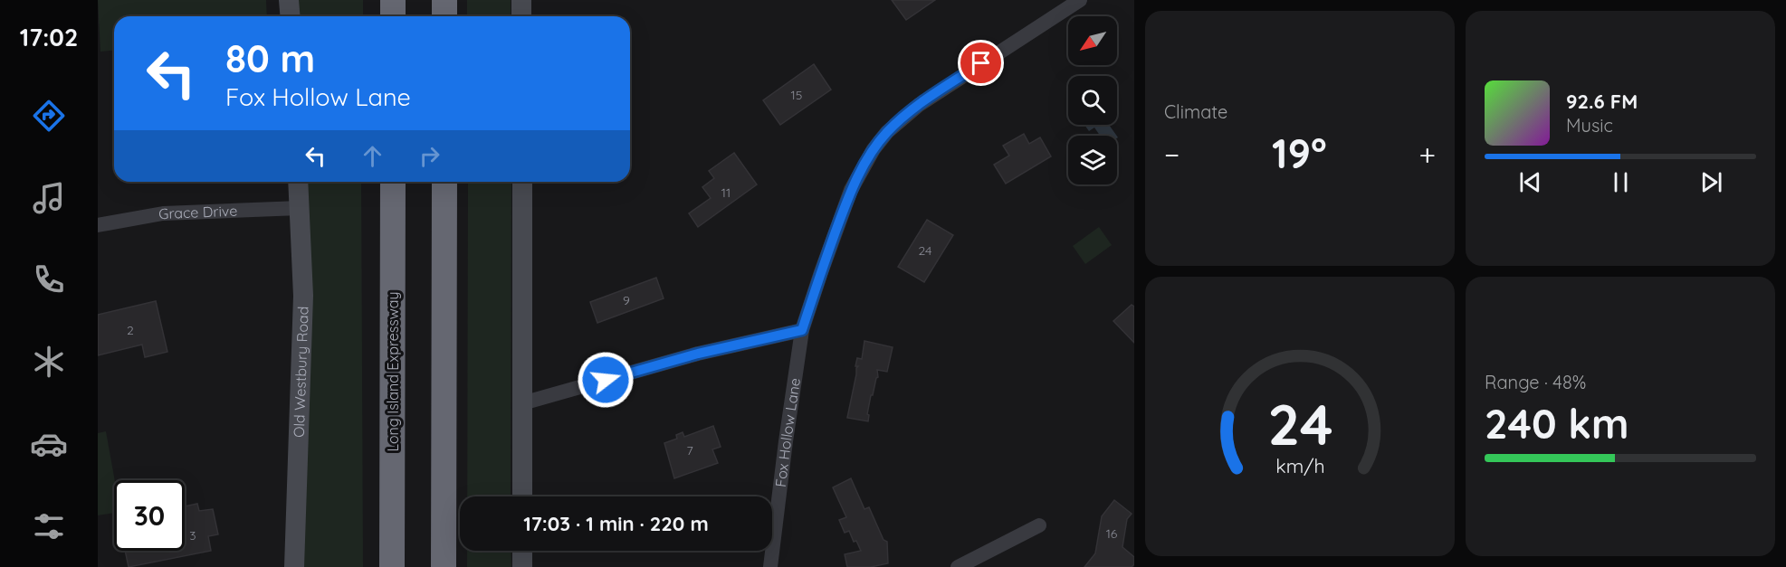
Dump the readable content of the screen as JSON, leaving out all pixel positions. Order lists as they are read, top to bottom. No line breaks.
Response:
{"streets":{"highway":["Long Island Expressway"],"main road":["Old Westbury Road"],"street":["Grace Drive","Fox Hollow Lane"]},"crossings":[["Grace Drive","Old Westbury Road"]],"house_numbers":["15","11","24","9","2","7","16","3"],"north":"bottom left","page":{"tabs":"17:02","tile":["Climate",["Range · 48%","240 km"]],"turn":["80 m","Fox Hollow Lane"],"song":["92.6 FM","Music"],"heat":["−","19°","+"],"limit":"30","trip":"17:03 · 1 min · 220 m","gauge":["24","km/h"]}}
